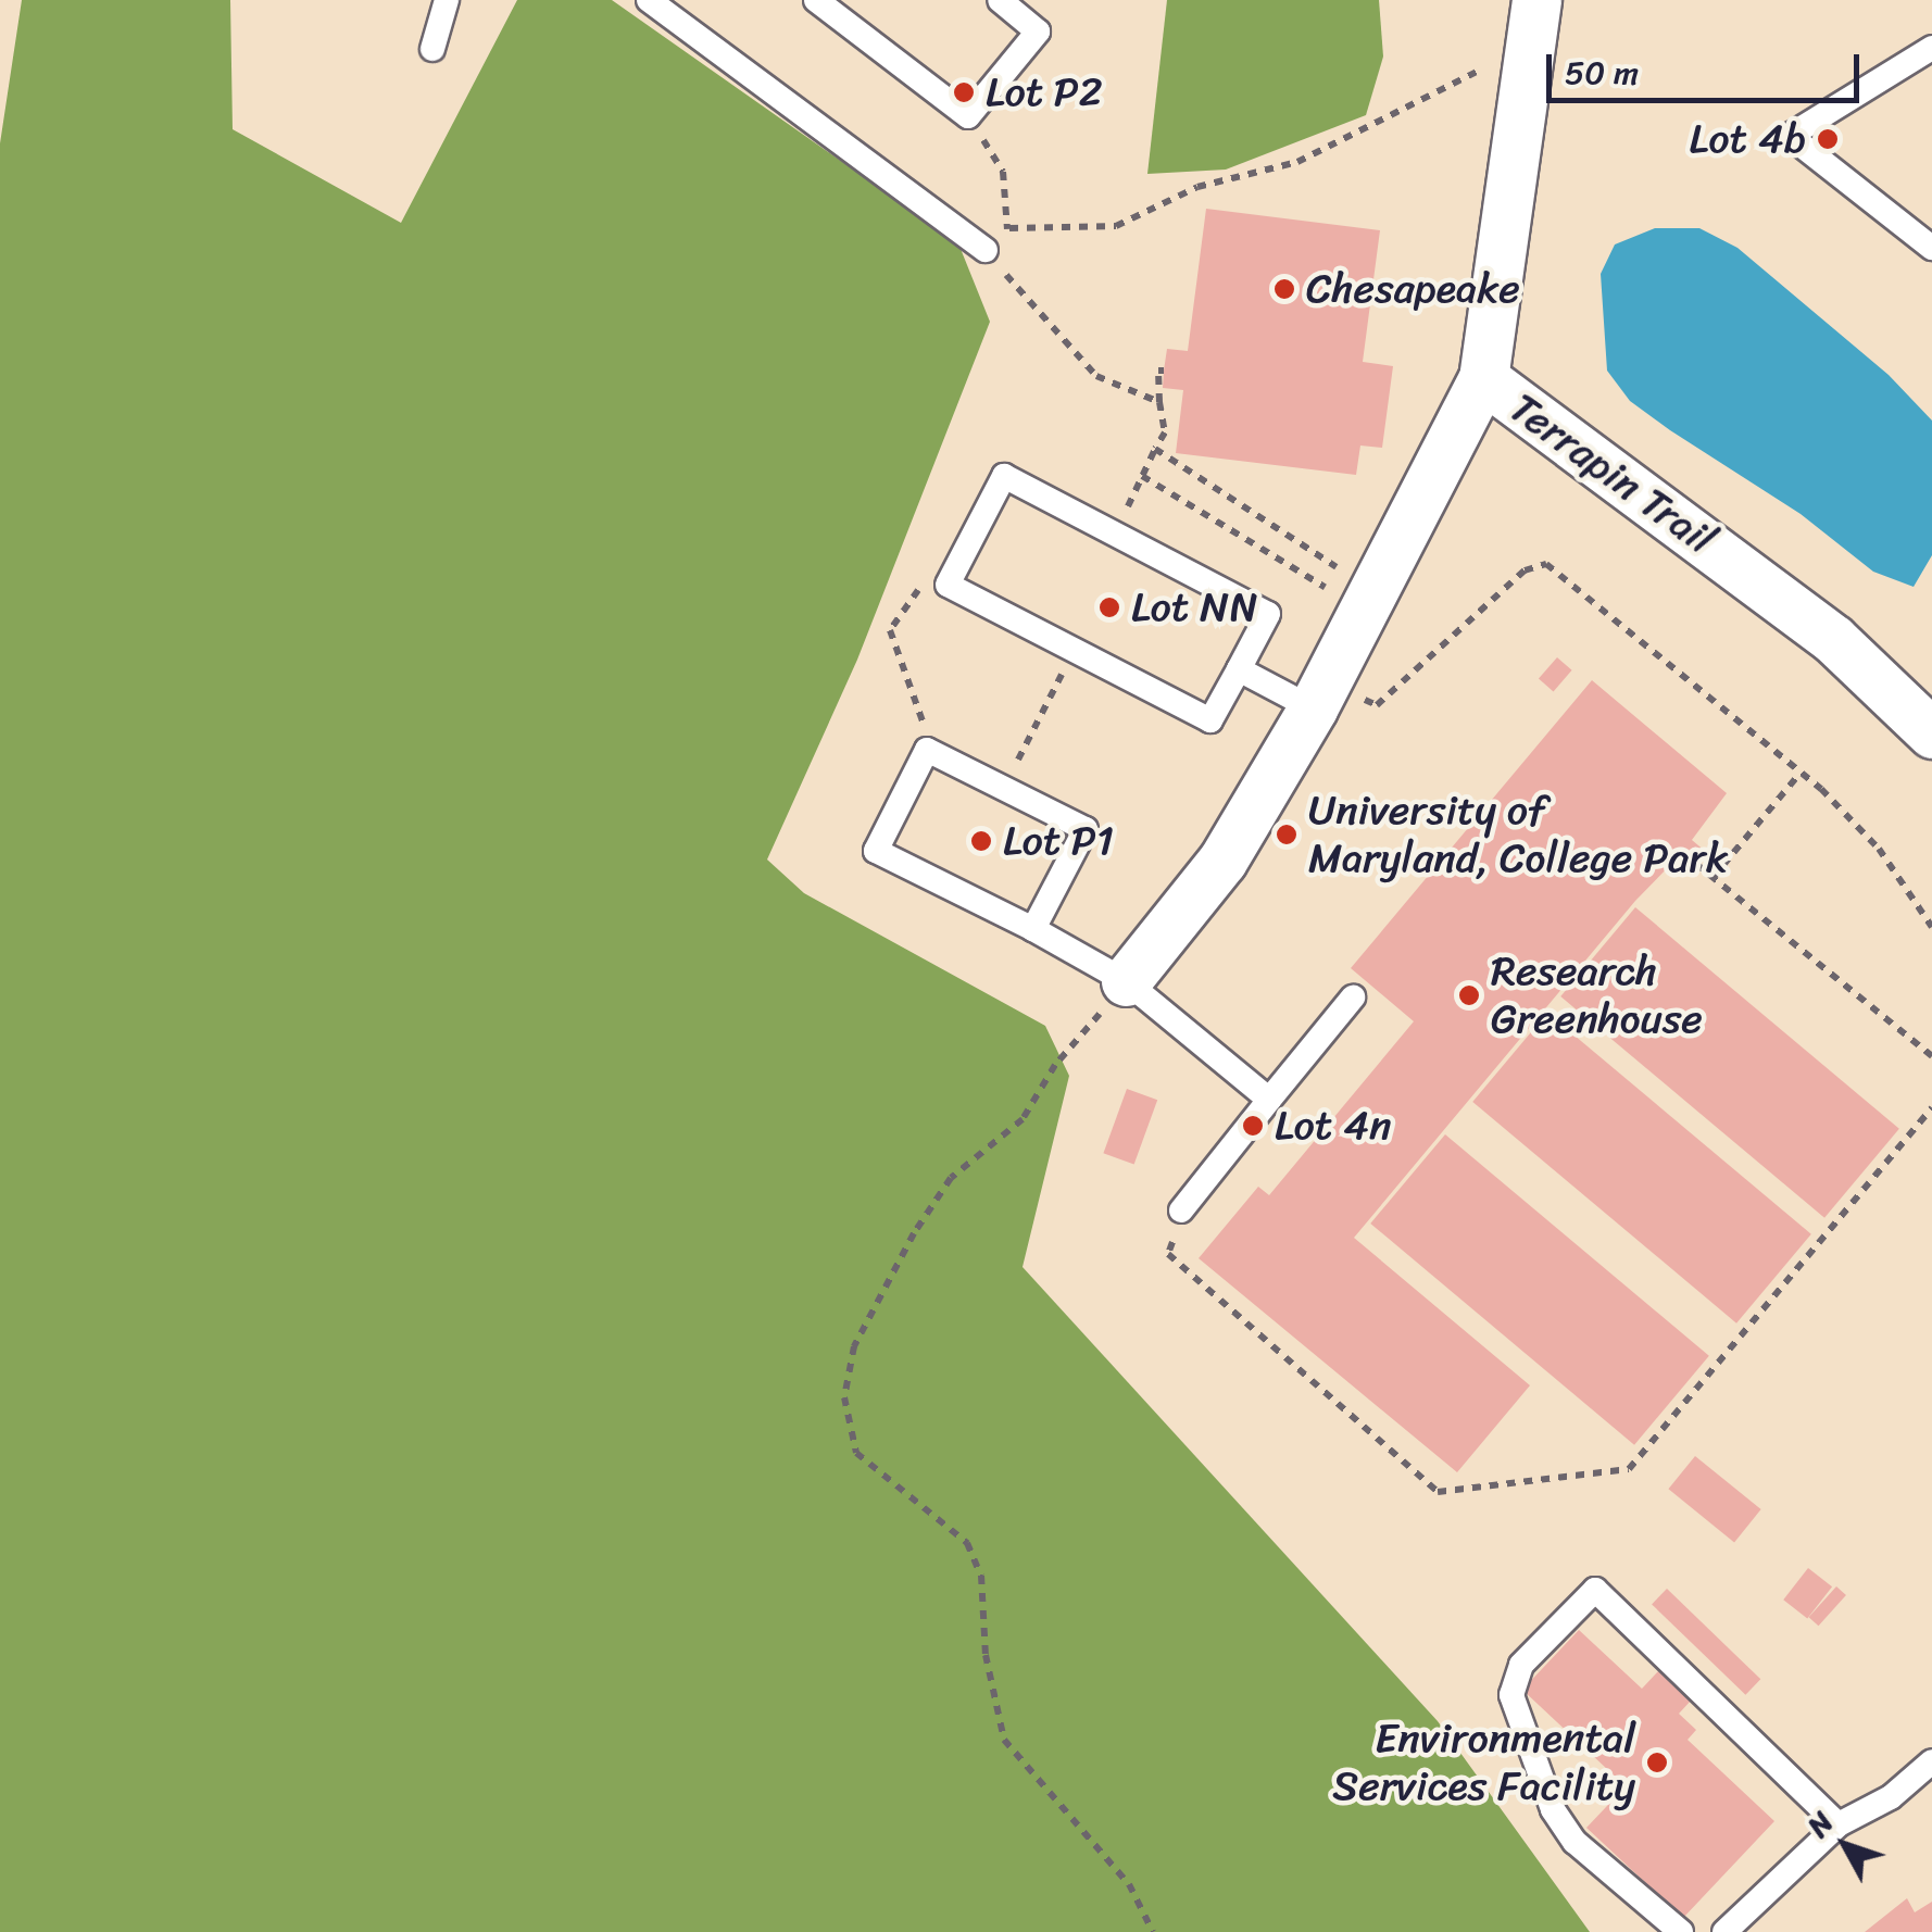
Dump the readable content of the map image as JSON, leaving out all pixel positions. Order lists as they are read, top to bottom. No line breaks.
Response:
{"streets":{"street":["Terrapin Trail"]},"places":["Lot P2","Lot 4b","Chesapeake","Lot NN","University of Maryland, College Park","Lot P1","Research Greenhouse","Lot 4n","Environmental Services Facility"],"scale_bar":"50 m","north":"top left"}
